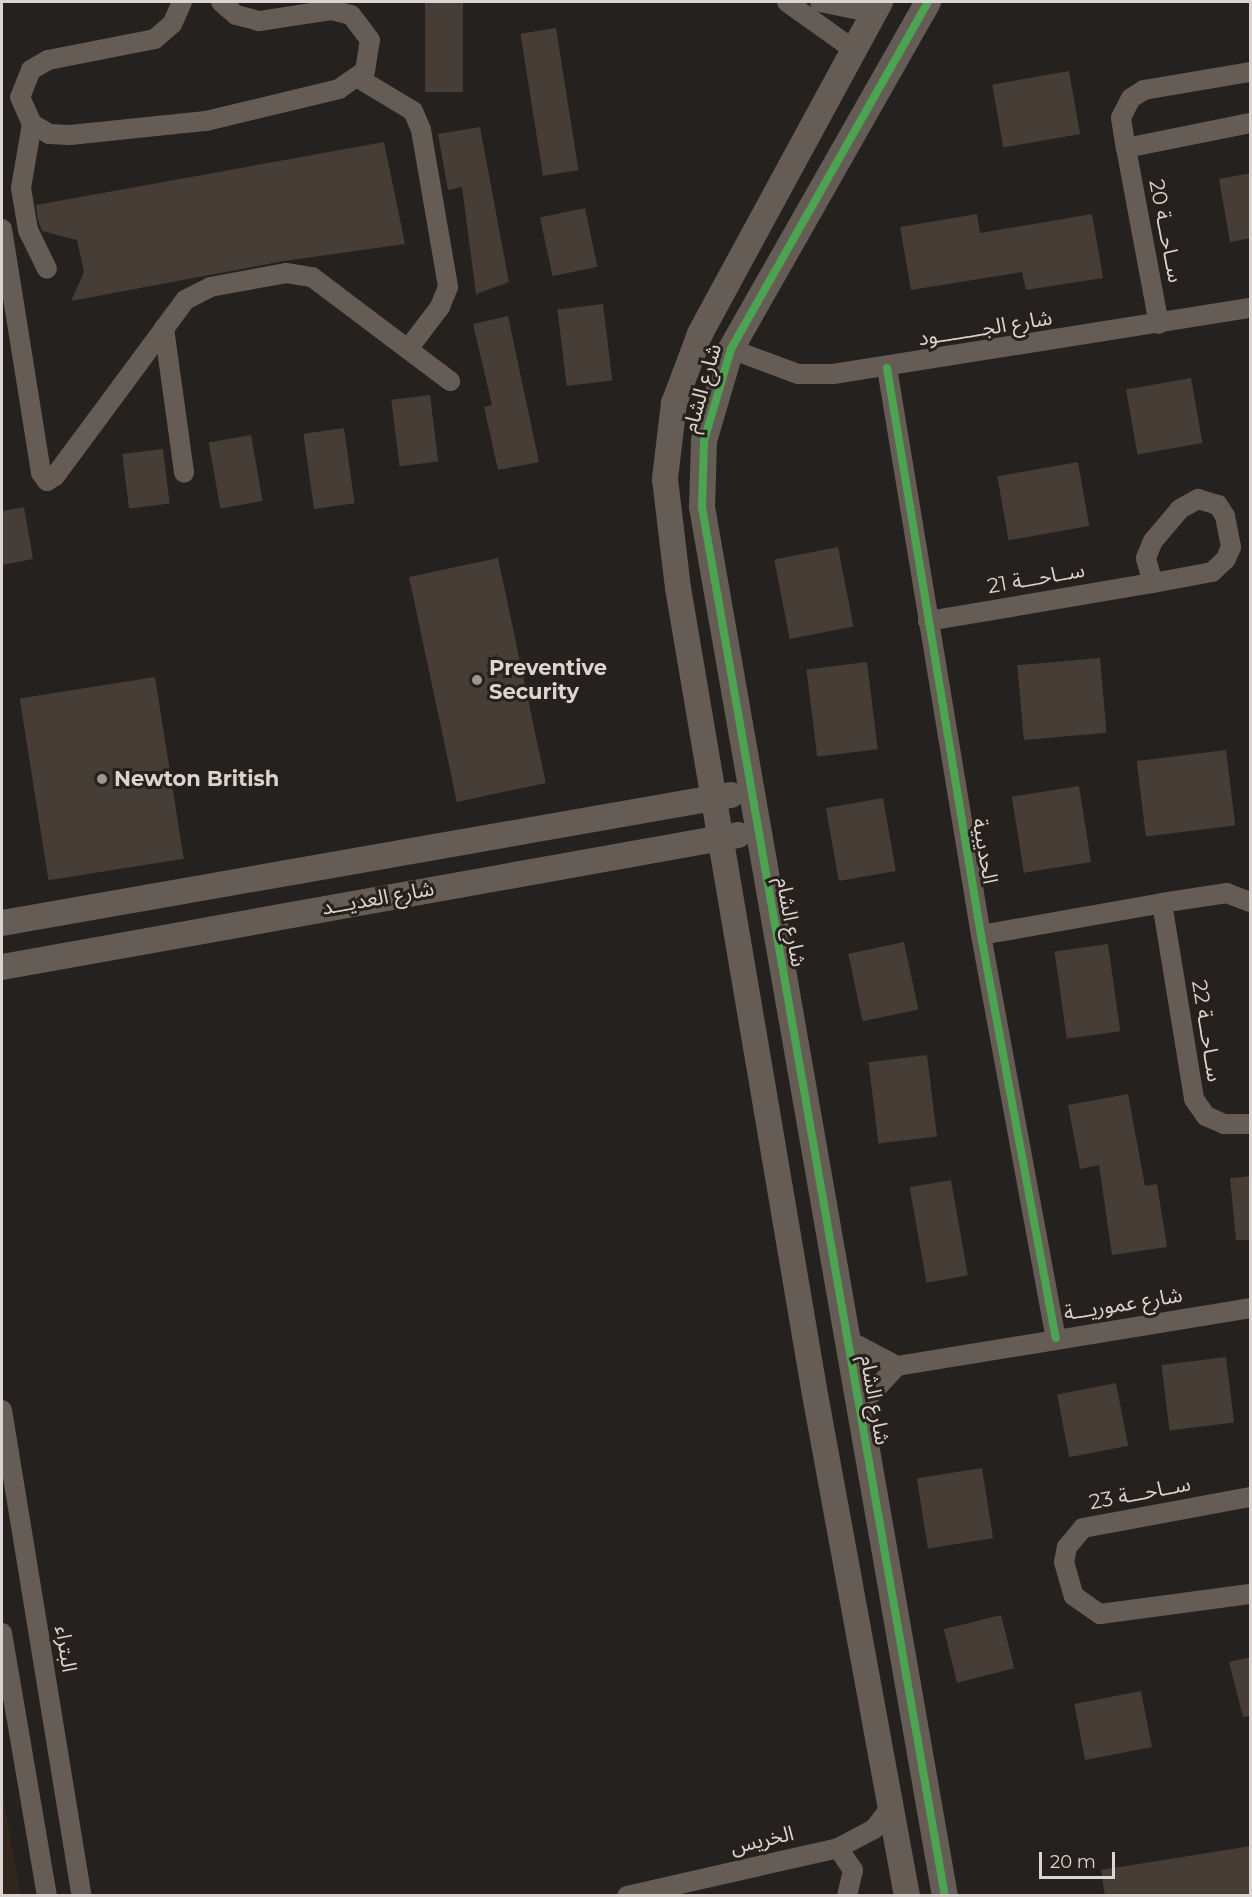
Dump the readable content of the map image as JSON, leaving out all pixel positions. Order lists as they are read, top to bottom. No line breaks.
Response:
{"streets":{"street":["ســاحـــة 20","شارع الجــــــــود","شارع الشام","ســاحـــة 21","الحديبية","شارع العديـــد","ســاحـــة 22","شارع عموريـــة","ســاحـــة 23","البتراء","الخريس"]},"crossings":[["ســاحـــة 20","شارع الجــــــــود"],["شارع الجــــــــود","شارع الشام"],["شارع الجــــــــود","الحديبية"],["شارع الشام","شارع العديـــد"],["شارع الشام","الخريس"],["ســاحـــة 21","الحديبية"],["الحديبية","شارع عموريـــة"]],"places":["Preventive Security","Newton British"],"scale_bar":"20 m"}
